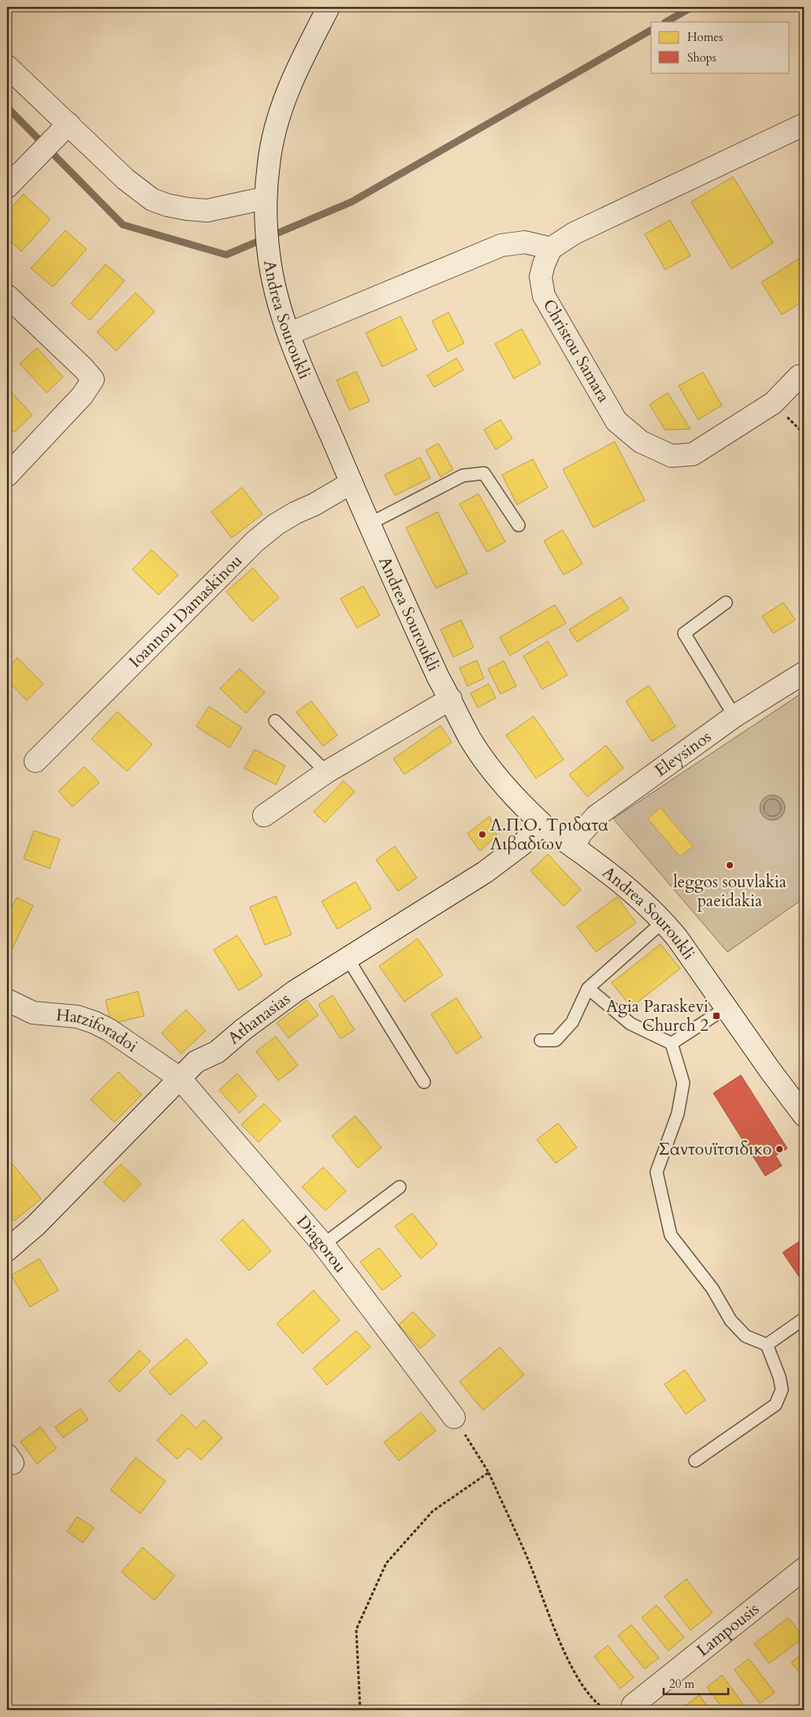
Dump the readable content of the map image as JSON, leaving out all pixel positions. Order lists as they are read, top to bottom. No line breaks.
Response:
{"streets":{"street":["Andrea Souroukli","Christou Samara","Ioannou Damaskinou","Eleysinos","Athanasias","Hatziforadoi","Diagorou","Lampousis"]},"crossings":[["Andrea Souroukli","Ioannou Damaskinou"],["Andrea Souroukli","Eleysinos"],["Andrea Souroukli","Athanasias"],["Athanasias","Hatziforadoi"],["Athanasias","Diagorou"],["Hatziforadoi","Diagorou"]],"places":{"other":["Λ.Π.Ο. Τριδατα Λιβαδιων","leggos souvlakia paeidakia","Σαντουϊτσιδικο"],"transit":["Agia Paraskevi Church 2"]},"legend":["Homes","Shops"],"scale_bar":"20 m"}
